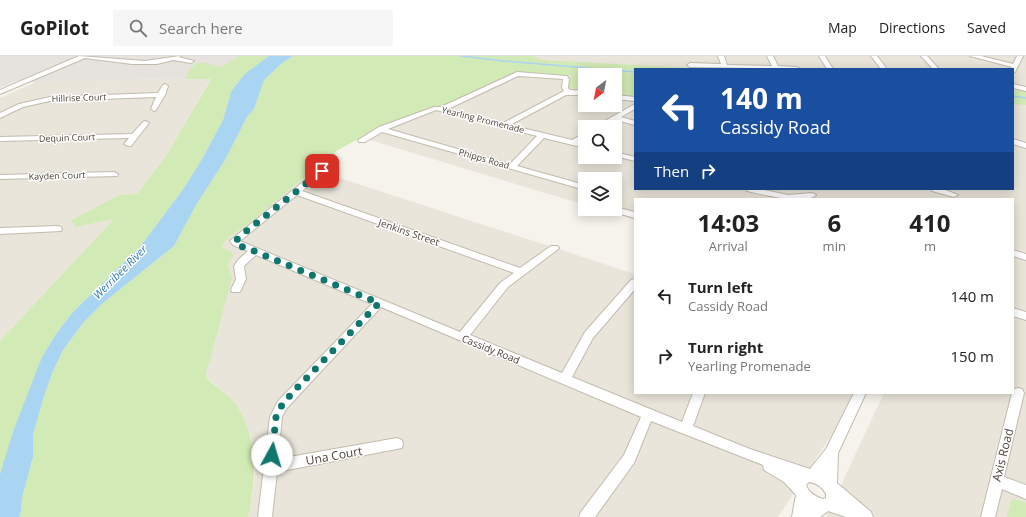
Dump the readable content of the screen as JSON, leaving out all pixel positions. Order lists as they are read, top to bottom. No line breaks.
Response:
{"streets":{"street":["Hillrise Court","Yearling Promenade","Dequin Court","Phipps Road","Kayden Court","Jenkins Street","Cassidy Road","Axis Road","Una Court"]},"crossings":[["Yearling Promenade","Phipps Road"],["Jenkins Street","Cassidy Road"]],"water":["Werribee River"],"north":"bottom left","page":{"header":"GoPilot","search":"Search here","nav":["Map","Directions","Saved"],"turn":["140 m","Cassidy Road"],"then":"Then","eta":["14:03","Arrival","6","min","410","m"],"list":[{"name":"Turn left","note":"Cassidy Road","value":"140 m"},{"name":"Turn right","note":"Yearling Promenade","value":"150 m"}]}}
